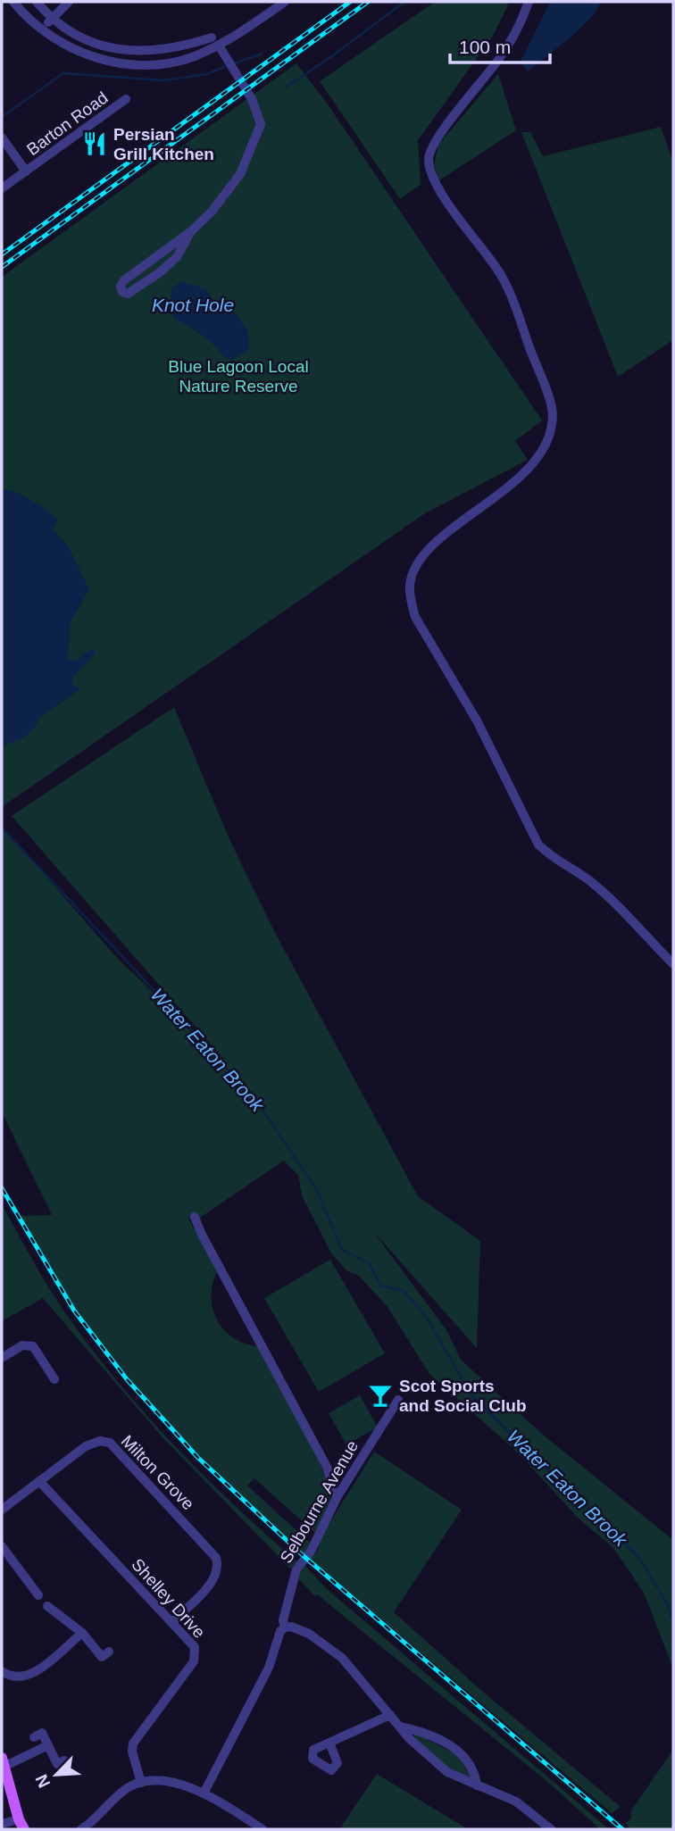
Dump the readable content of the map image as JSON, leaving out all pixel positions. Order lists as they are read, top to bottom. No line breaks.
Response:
{"streets":{"street":["Barton Road","Milton Grove","Selbourne Avenue","Shelley Drive"]},"crossings":[["Milton Grove","Shelley Drive"]],"water":["Knot Hole","Water Eaton Brook"],"parks":["Blue Lagoon Local Nature Reserve"],"places":{"restaurant":["Persian Grill Kitchen"],"bar":["Scot Sports and Social Club"]},"scale_bar":"100 m","north":"bottom left"}
